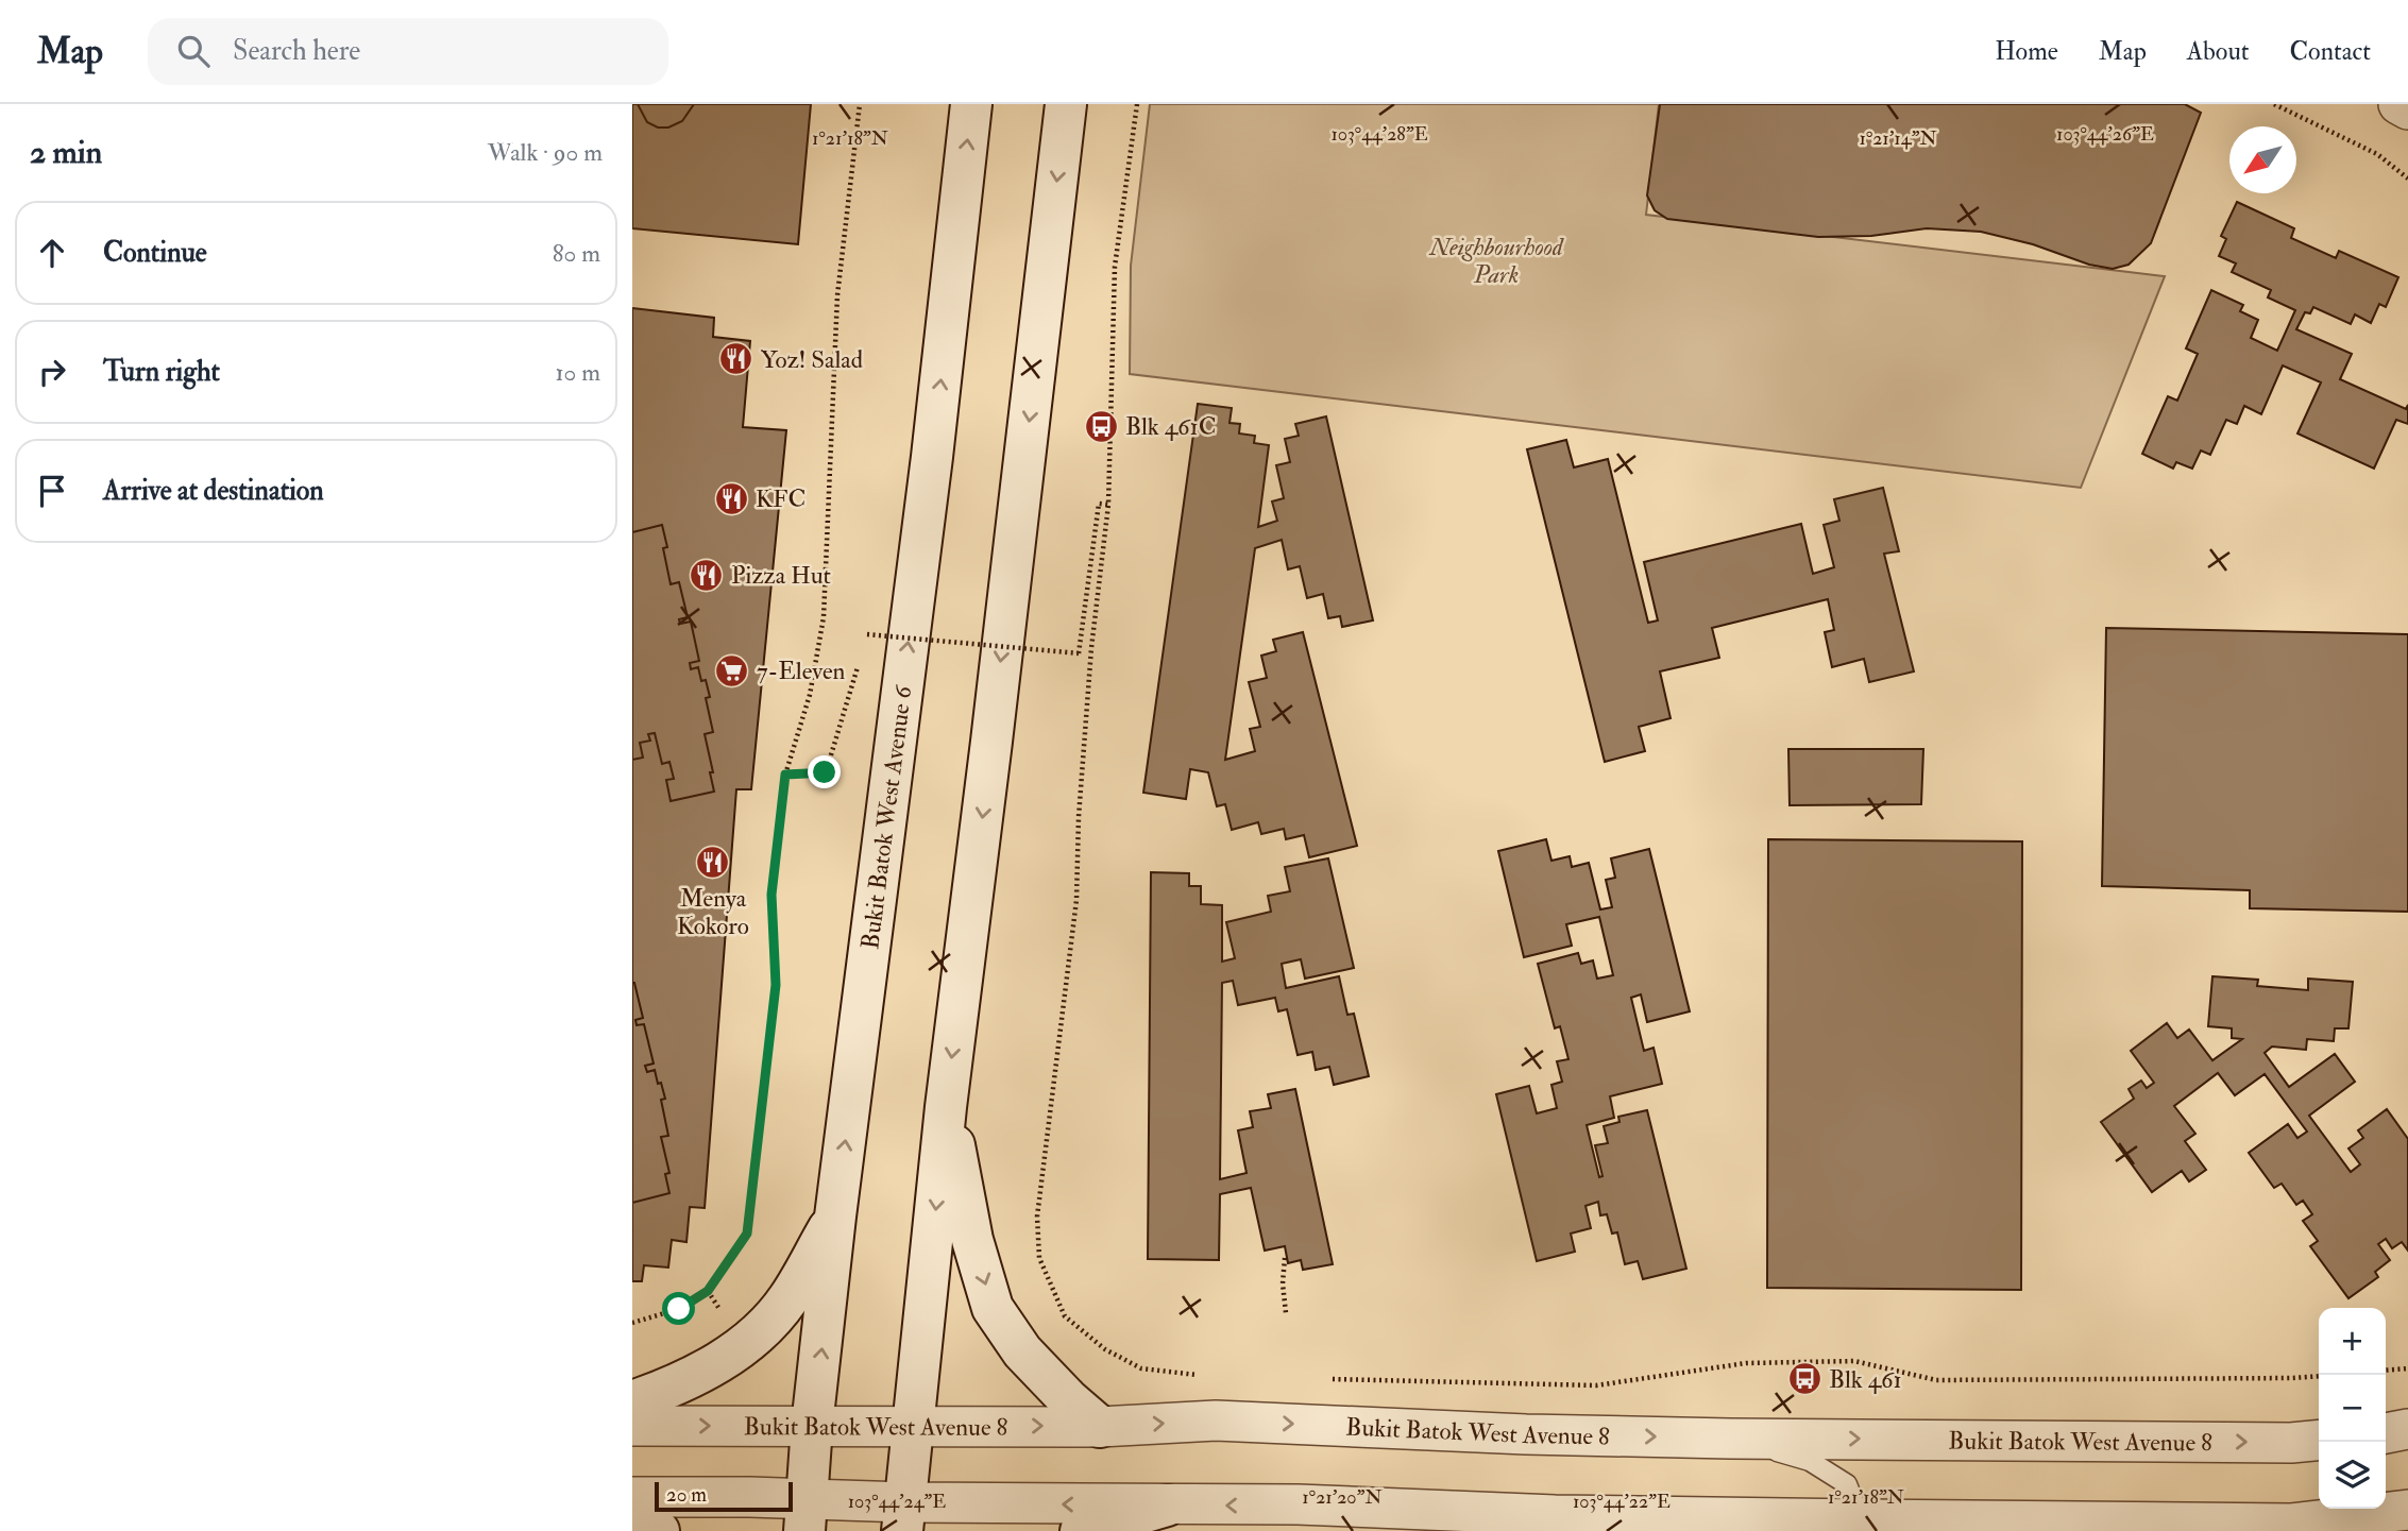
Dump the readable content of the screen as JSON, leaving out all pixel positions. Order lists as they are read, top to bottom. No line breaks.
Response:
{"streets":{"street":["Bukit Batok West Avenue 6","Bukit Batok West Avenue 8"]},"crossings":[["Bukit Batok West Avenue 6","Bukit Batok West Avenue 8"]],"parks":["Neighbourhood Park"],"places":{"restaurant":["Yoz! Salad","KFC","Pizza Hut","Menya Kokoro"],"bus stop":["Blk 461C","Blk 461"],"supermarket":["7-Eleven"]},"scale_bar":"20 m","north":"bottom left","page":{"header":"Map","search":"Search here","nav":["Home","Map","About","Contact"],"heading":["2 min","Walk · 90 m"],"list":[["Continue","80 m"],["Turn right","10 m"],"Arrive at destination"],"map_buttons":["+","−"],"scale":"20 m"},"coordinates":["103°44'28\"E","103°44'26\"E","1°21'18\"N","1°21'14\"N","1°21'20\"N","103°44'24\"E","103°44'22\"E"]}
